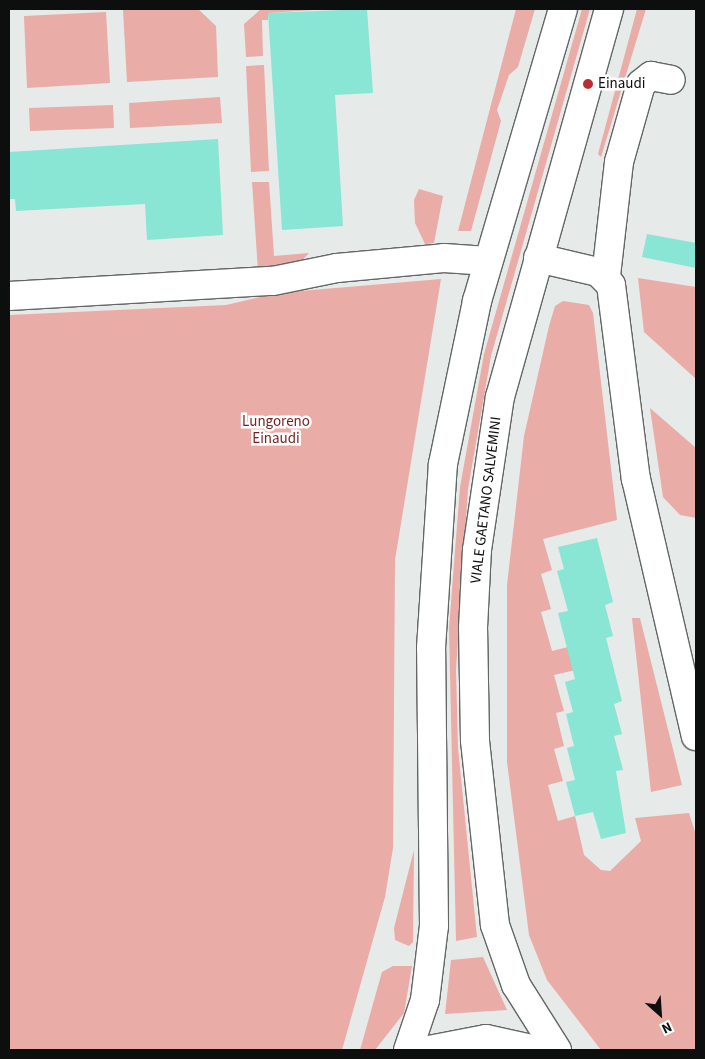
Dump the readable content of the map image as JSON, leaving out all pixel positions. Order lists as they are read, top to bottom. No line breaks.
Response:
{"streets":{"main road":["VIALE GAETANO SALVEMINI"]},"parks":["Lungoreno Einaudi"],"places":["Einaudi"],"north":"bottom right"}
